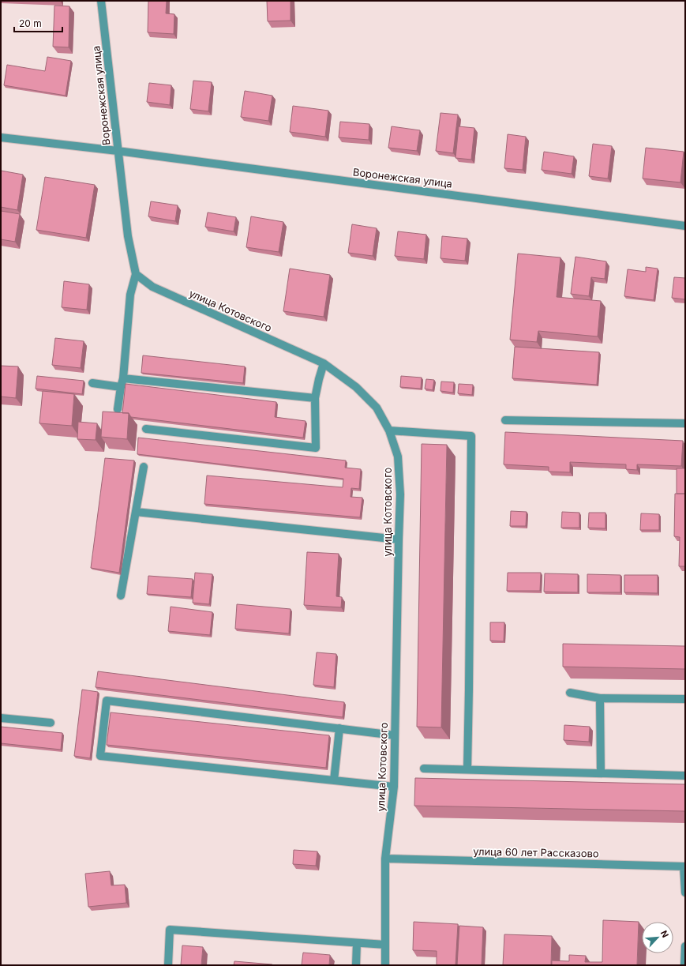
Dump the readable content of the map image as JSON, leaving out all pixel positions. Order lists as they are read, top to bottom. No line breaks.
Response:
{"streets":{"street":["Воронежская улица","улица Котовского","улица 60 лет Рассказово"]},"crossings":[["улица Котовского","улица 60 лет Рассказово"]],"scale_bar":"20 m","north":"top right"}
